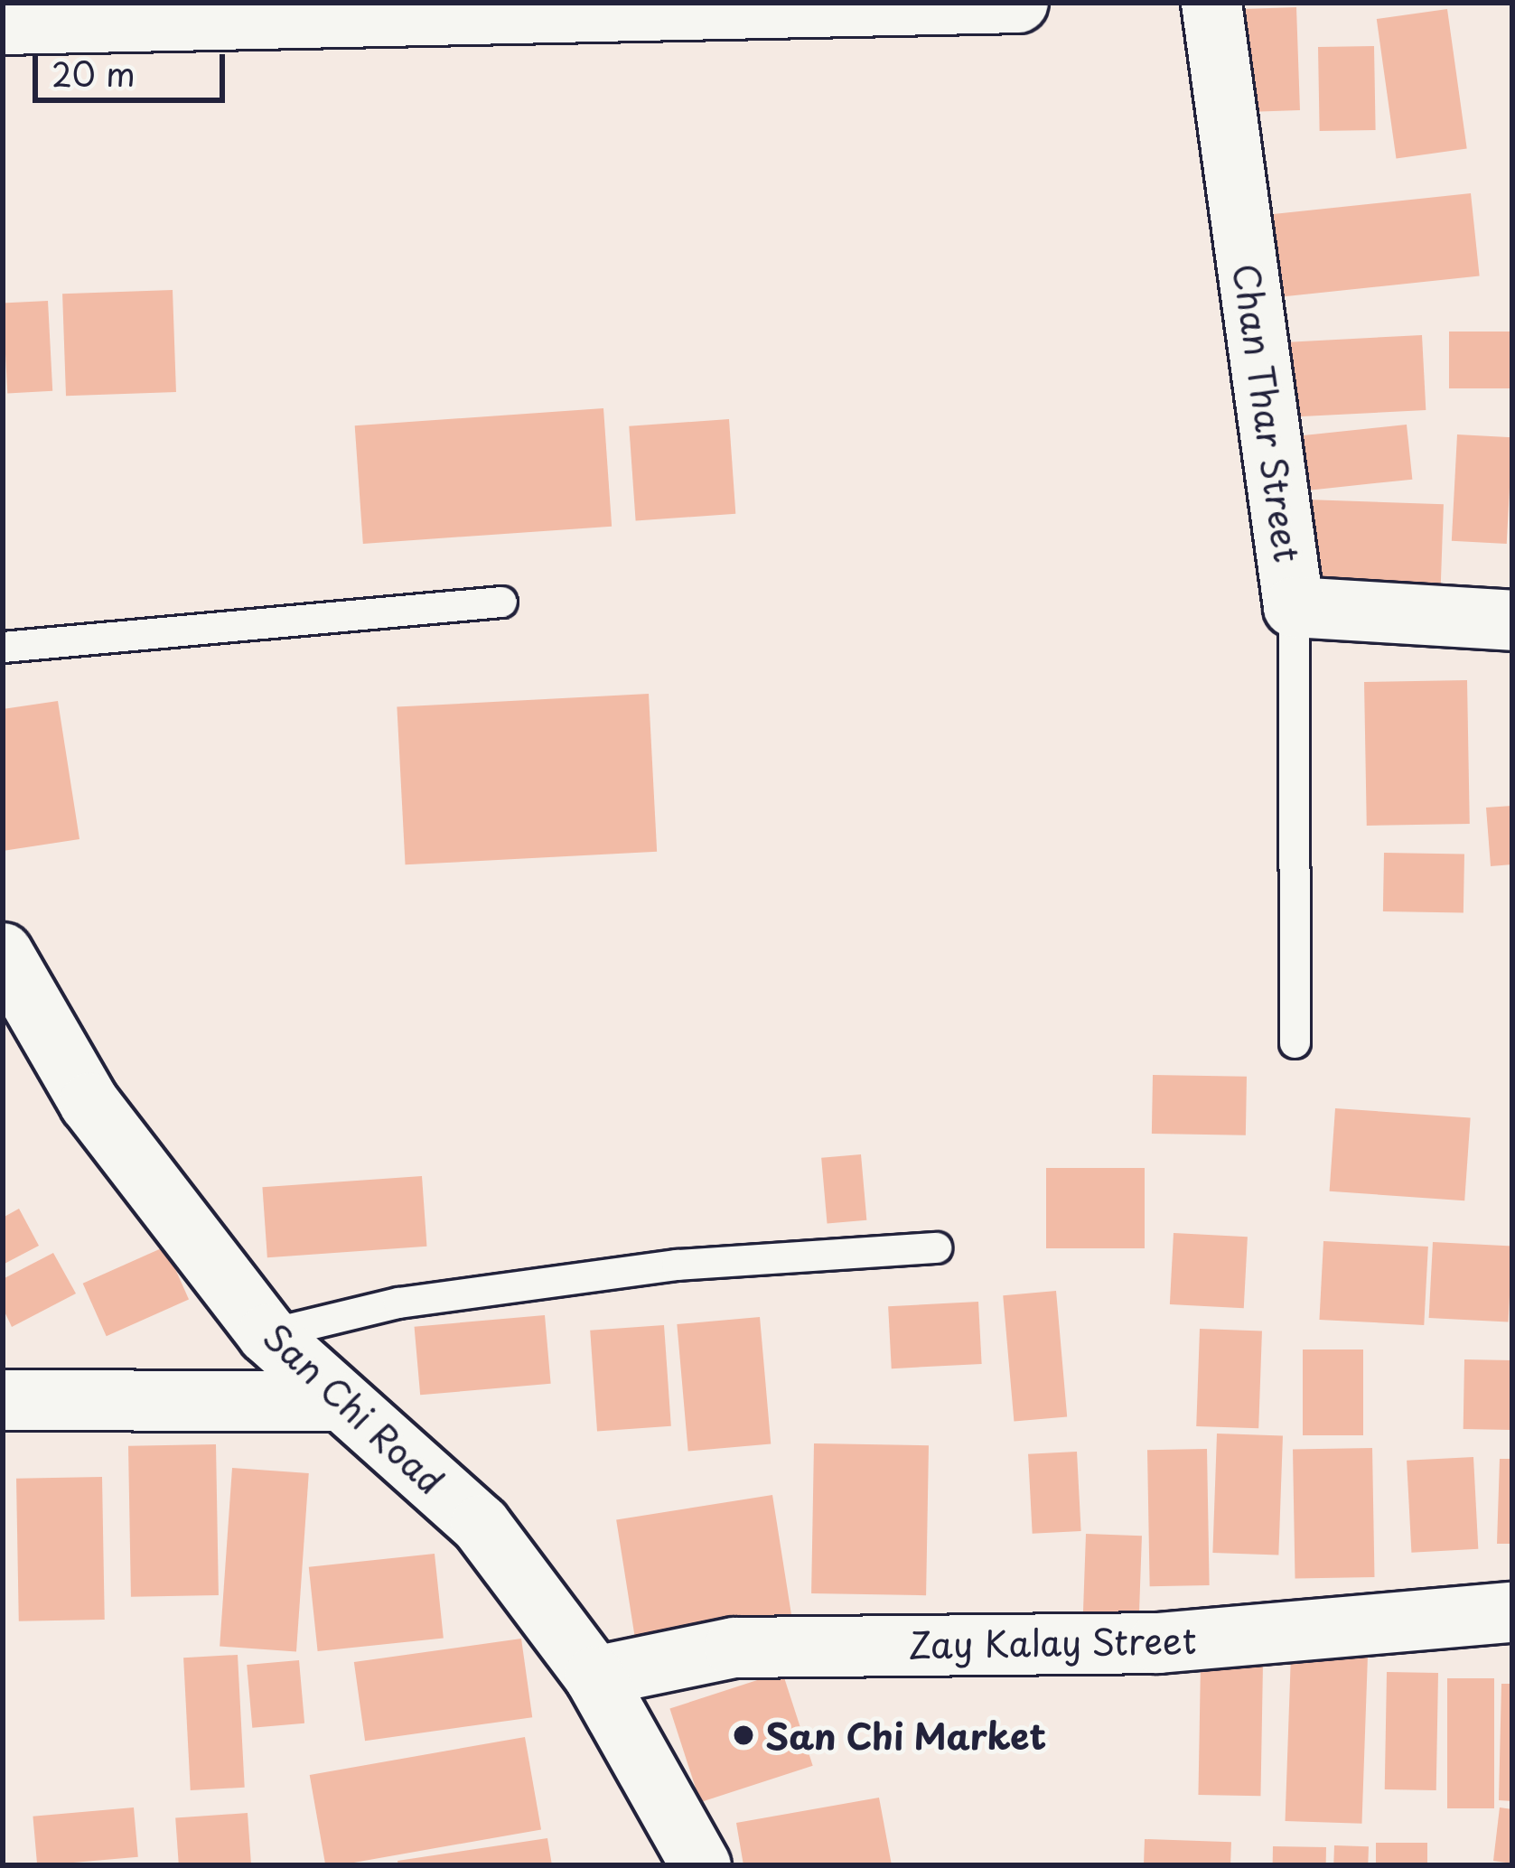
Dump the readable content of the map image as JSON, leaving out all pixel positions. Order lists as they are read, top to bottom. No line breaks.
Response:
{"streets":{"street":["Chan Thar Street","San Chi Road","Zay Kalay Street"]},"crossings":[["San Chi Road","Zay Kalay Street"]],"places":["San Chi Market"],"scale_bar":"20 m"}
